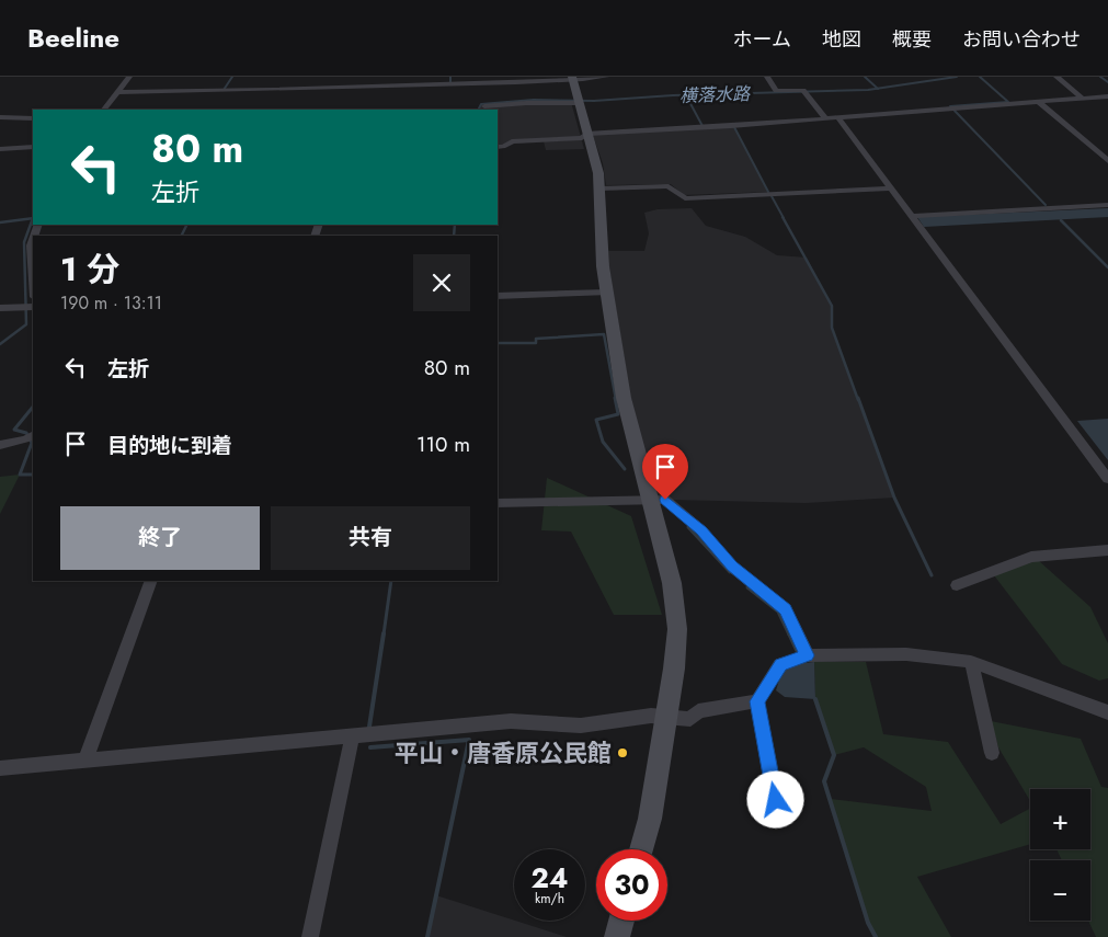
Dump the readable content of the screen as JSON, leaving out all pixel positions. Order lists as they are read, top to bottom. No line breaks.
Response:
{"water":["横落水路"],"places":["平山・唐香原公民館"],"page":{"header":"Beeline","nav":["ホーム","地図","概要","お問い合わせ"],"turn":["80 m","左折"],"heading":["1 分","190 m · 13:11"],"list":[{"name":"左折","value":"80 m"},{"name":"目的地に到着","value":"110 m"}],"buttons":["終了","共有"],"map_buttons":["+","−"],"speed":"24 km/h","limit":"30"}}
